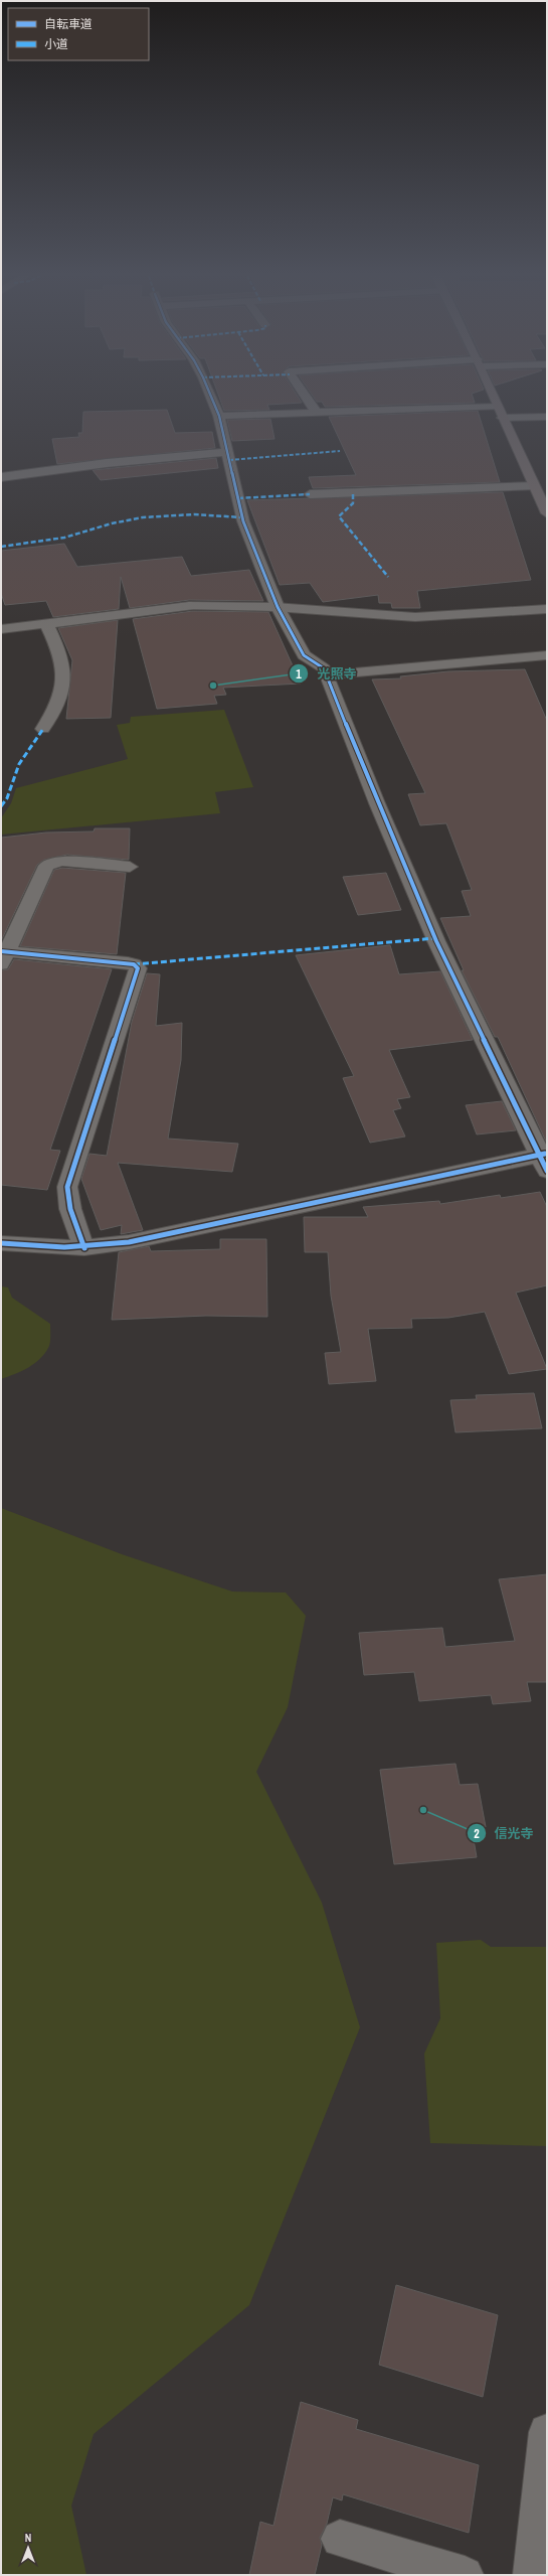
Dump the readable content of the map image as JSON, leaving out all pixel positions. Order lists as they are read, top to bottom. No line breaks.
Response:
{"places":["光照寺","信光寺"],"legend":["自転車道","小道"],"north":"top"}
